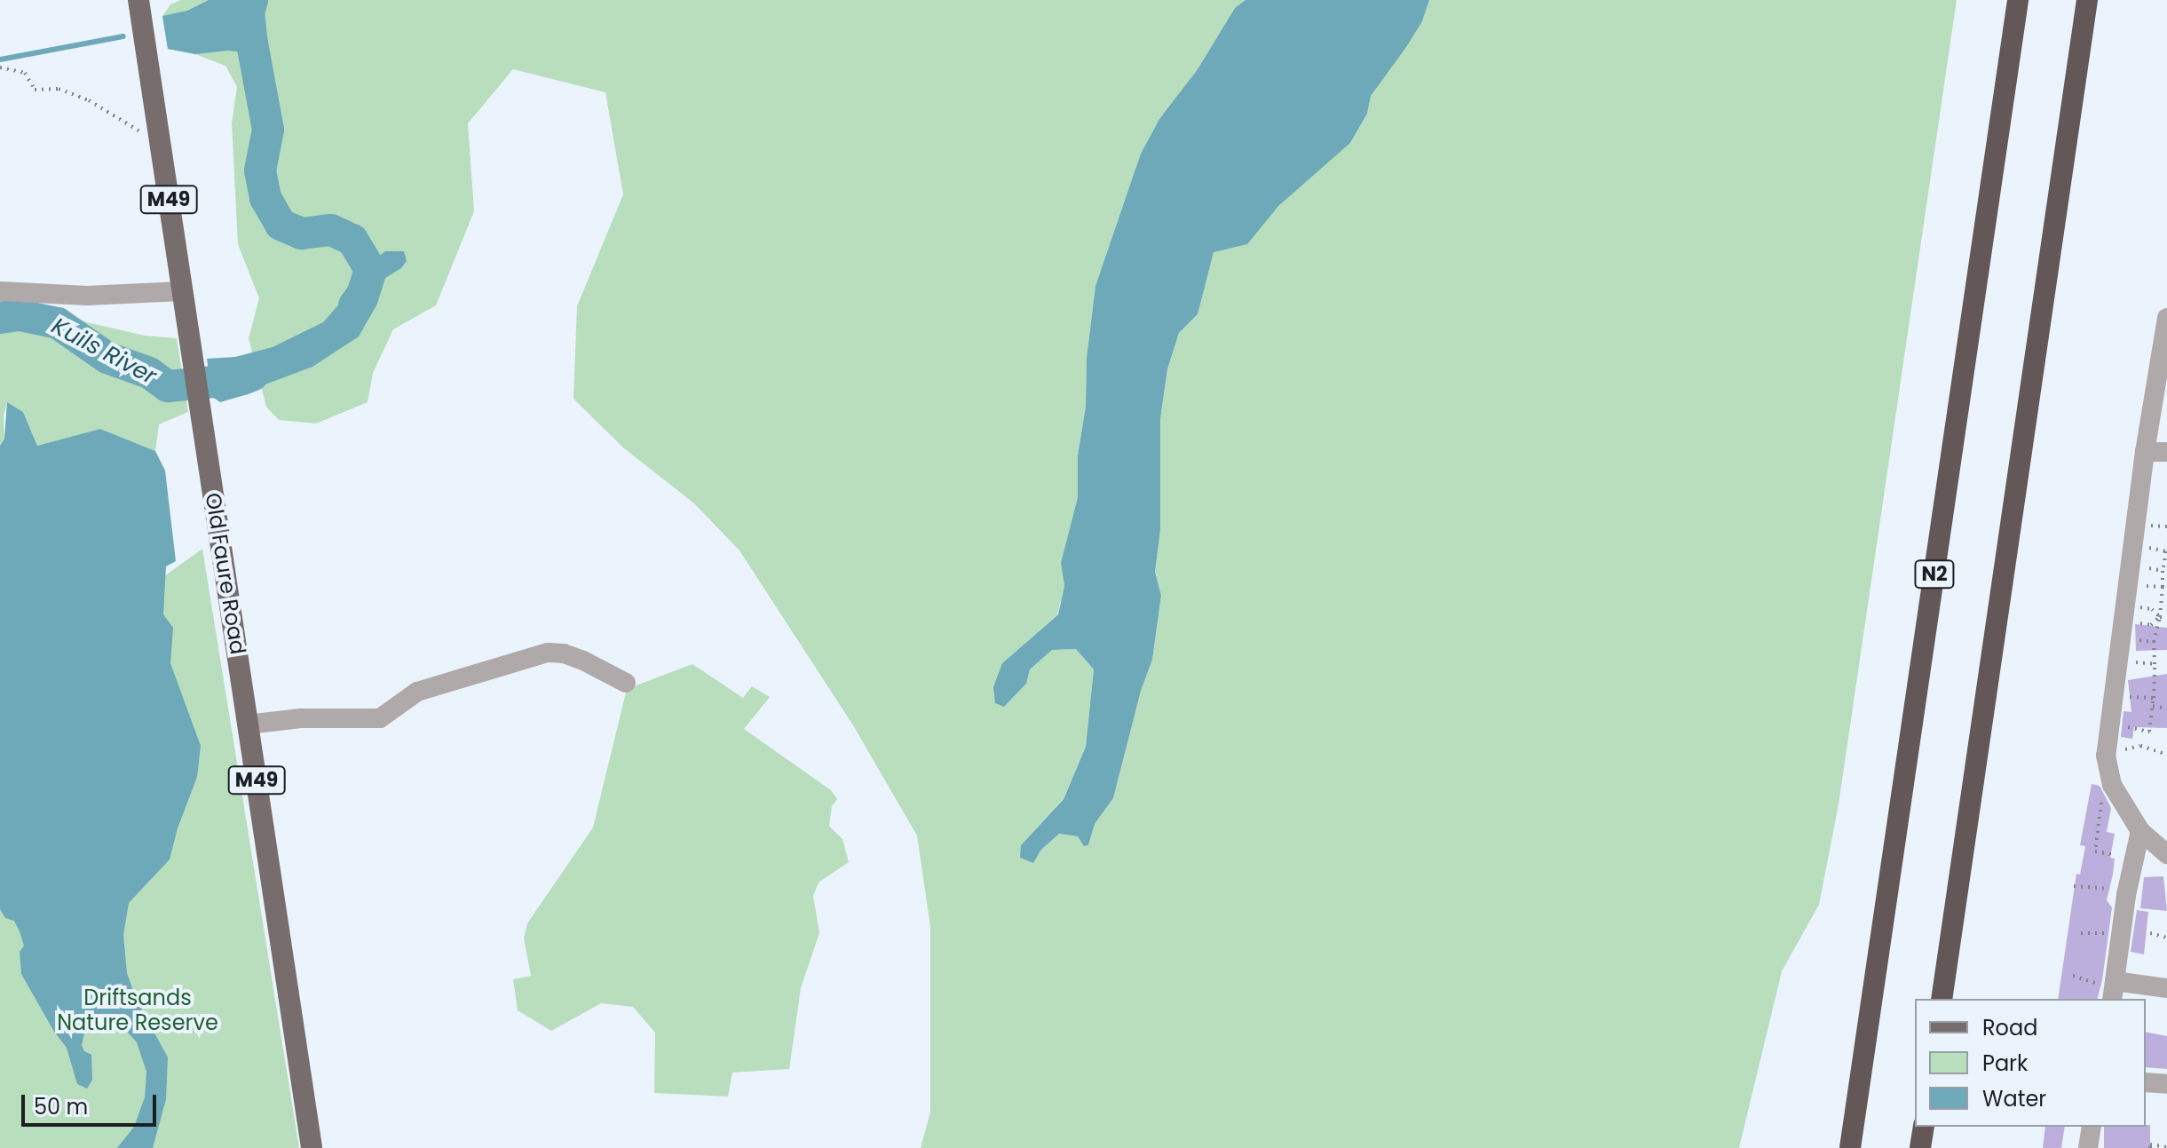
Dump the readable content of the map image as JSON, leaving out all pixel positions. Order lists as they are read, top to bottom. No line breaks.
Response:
{"streets":{"highway":["N2"],"main road":["M49","Old Faure Road"]},"water":["Kuils River"],"parks":["Driftsands Nature Reserve"],"legend":["Road","Park","Water"],"scale_bar":"50 m"}
